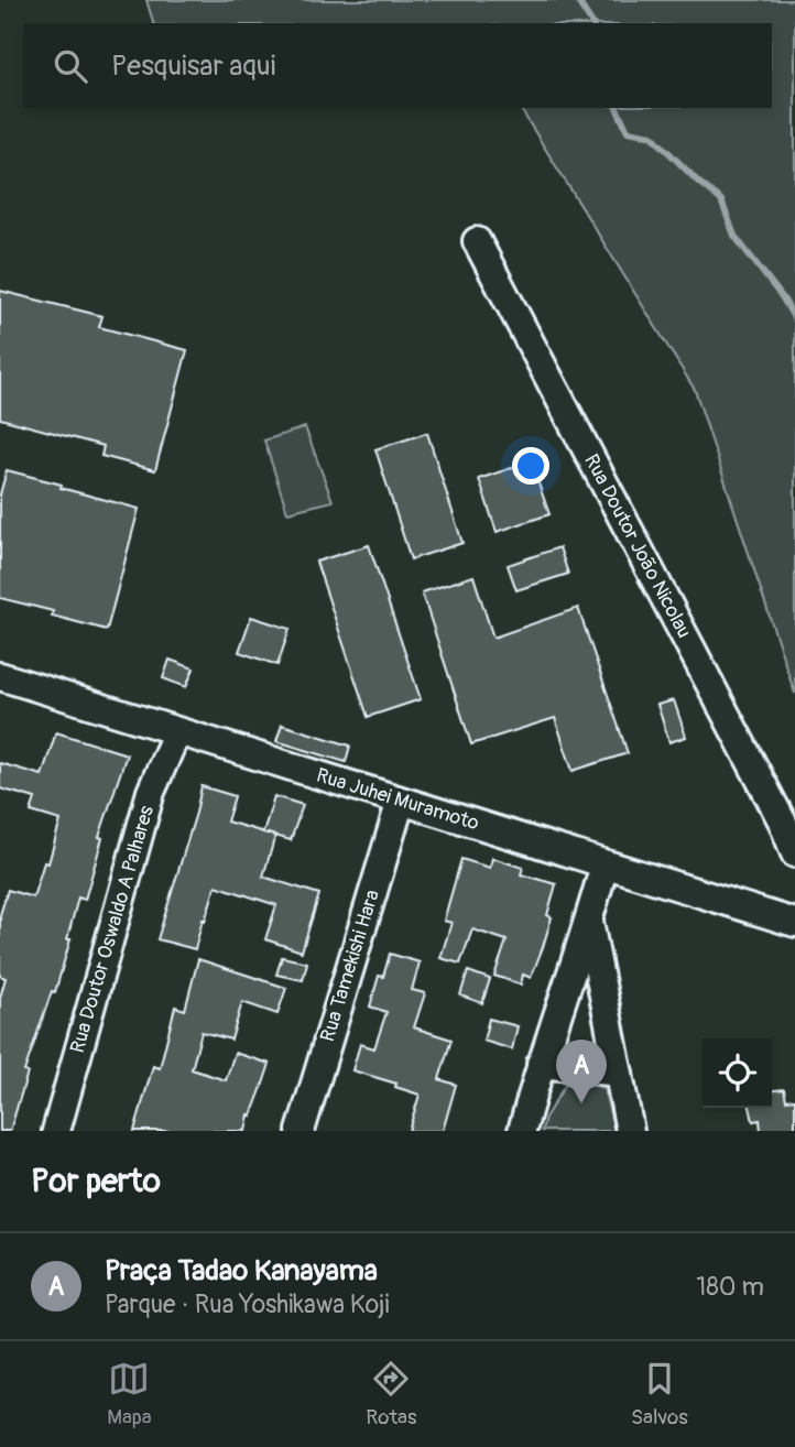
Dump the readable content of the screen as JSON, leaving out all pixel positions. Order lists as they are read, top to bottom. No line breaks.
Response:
{"streets":{"street":["Rua Doutor João Nicolau","Rua Juhei Muramoto","Rua Doutor Oswaldo A Palhares","Rua Tamekishi Hara"]},"crossings":[["Rua Juhei Muramoto","Rua Doutor Oswaldo A Palhares"],["Rua Juhei Muramoto","Rua Tamekishi Hara"]],"page":{"search":"Pesquisar aqui","pins":"A","heading":"Por perto","list":[{"mark":"A","name":"Praça Tadao Kanayama","note":"Parque · Rua Yoshikawa Koji","value":"180 m"}],"nav":["Mapa","Rotas","Salvos"]}}
